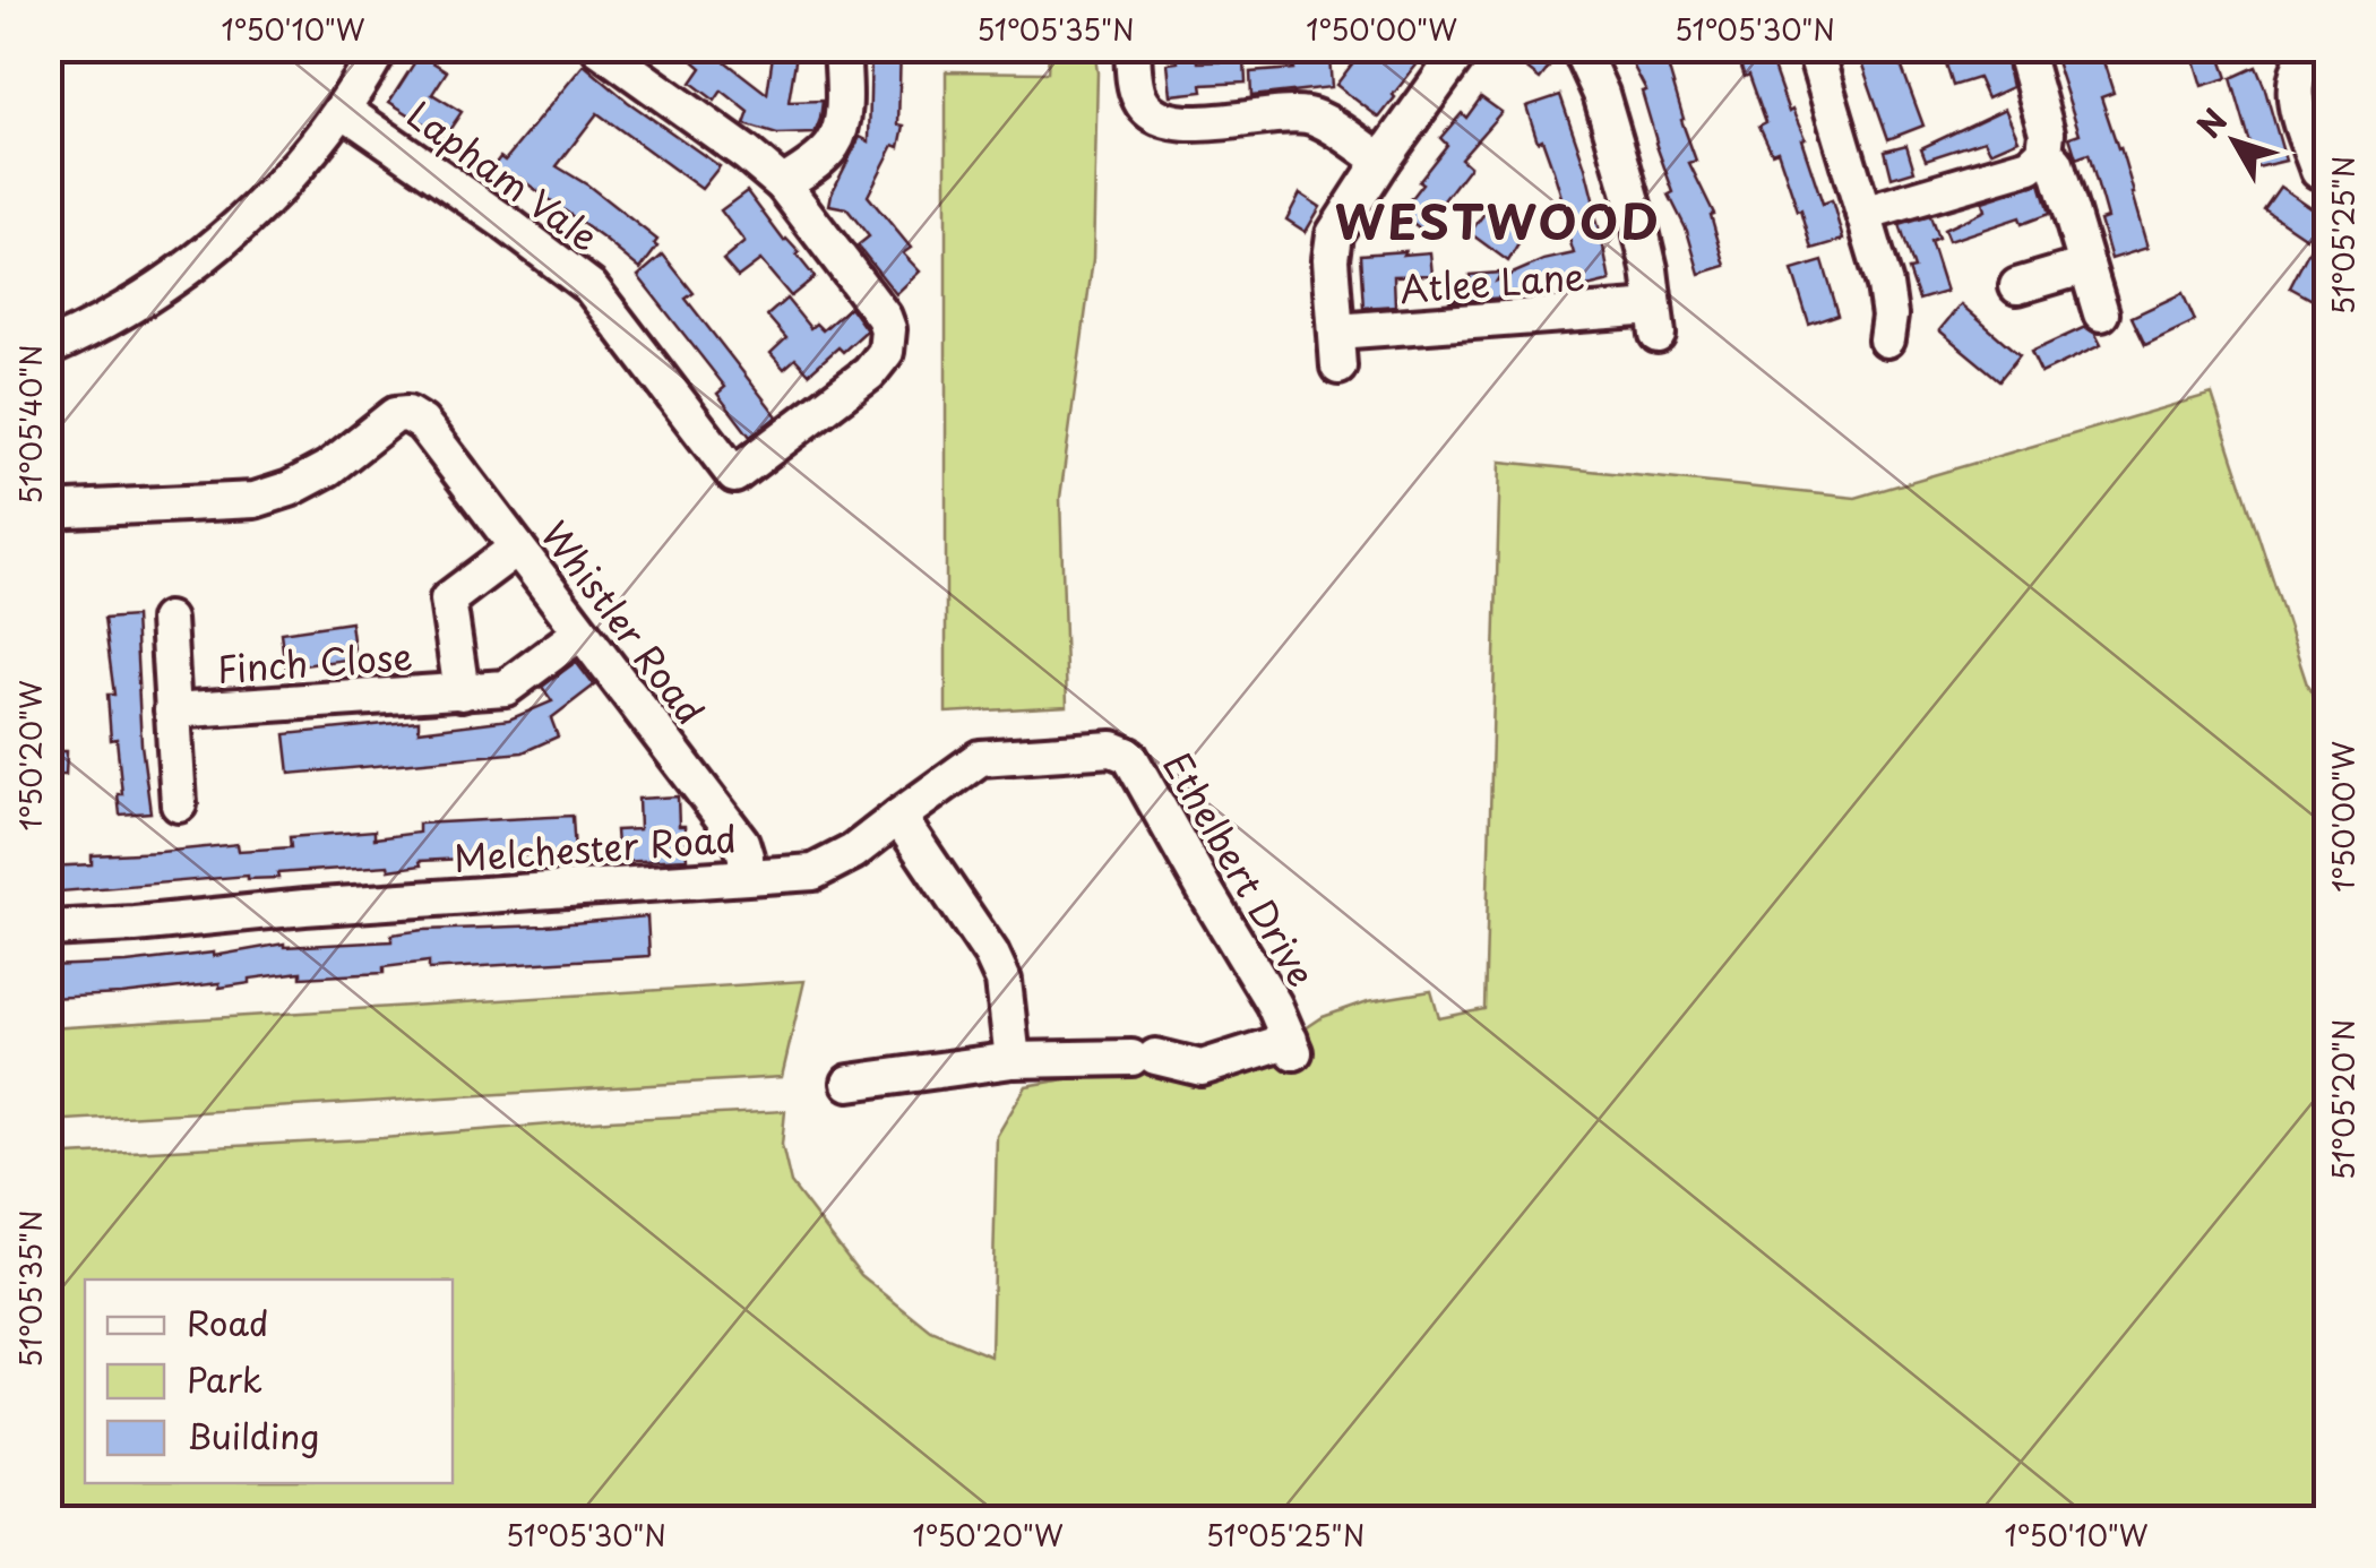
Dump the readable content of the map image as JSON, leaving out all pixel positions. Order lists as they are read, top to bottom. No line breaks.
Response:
{"streets":{"street":["Lapham Vale","Atlee Lane","Whistler Road","Finch Close","Melchester Road","Ethelbert Drive"]},"crossings":[["Whistler Road","Finch Close"],["Whistler Road","Melchester Road"],["Melchester Road","Ethelbert Drive"]],"districts":["WESTWOOD"],"legend":["Road","Park","Building"],"north":"top left","coordinates":["1°50'10\"W","51°05'35\"N","1°50'00\"W","51°05'30\"N","51°05'25\"N","51°05'40\"N","1°50'20\"W","51°05'20\"N"]}
